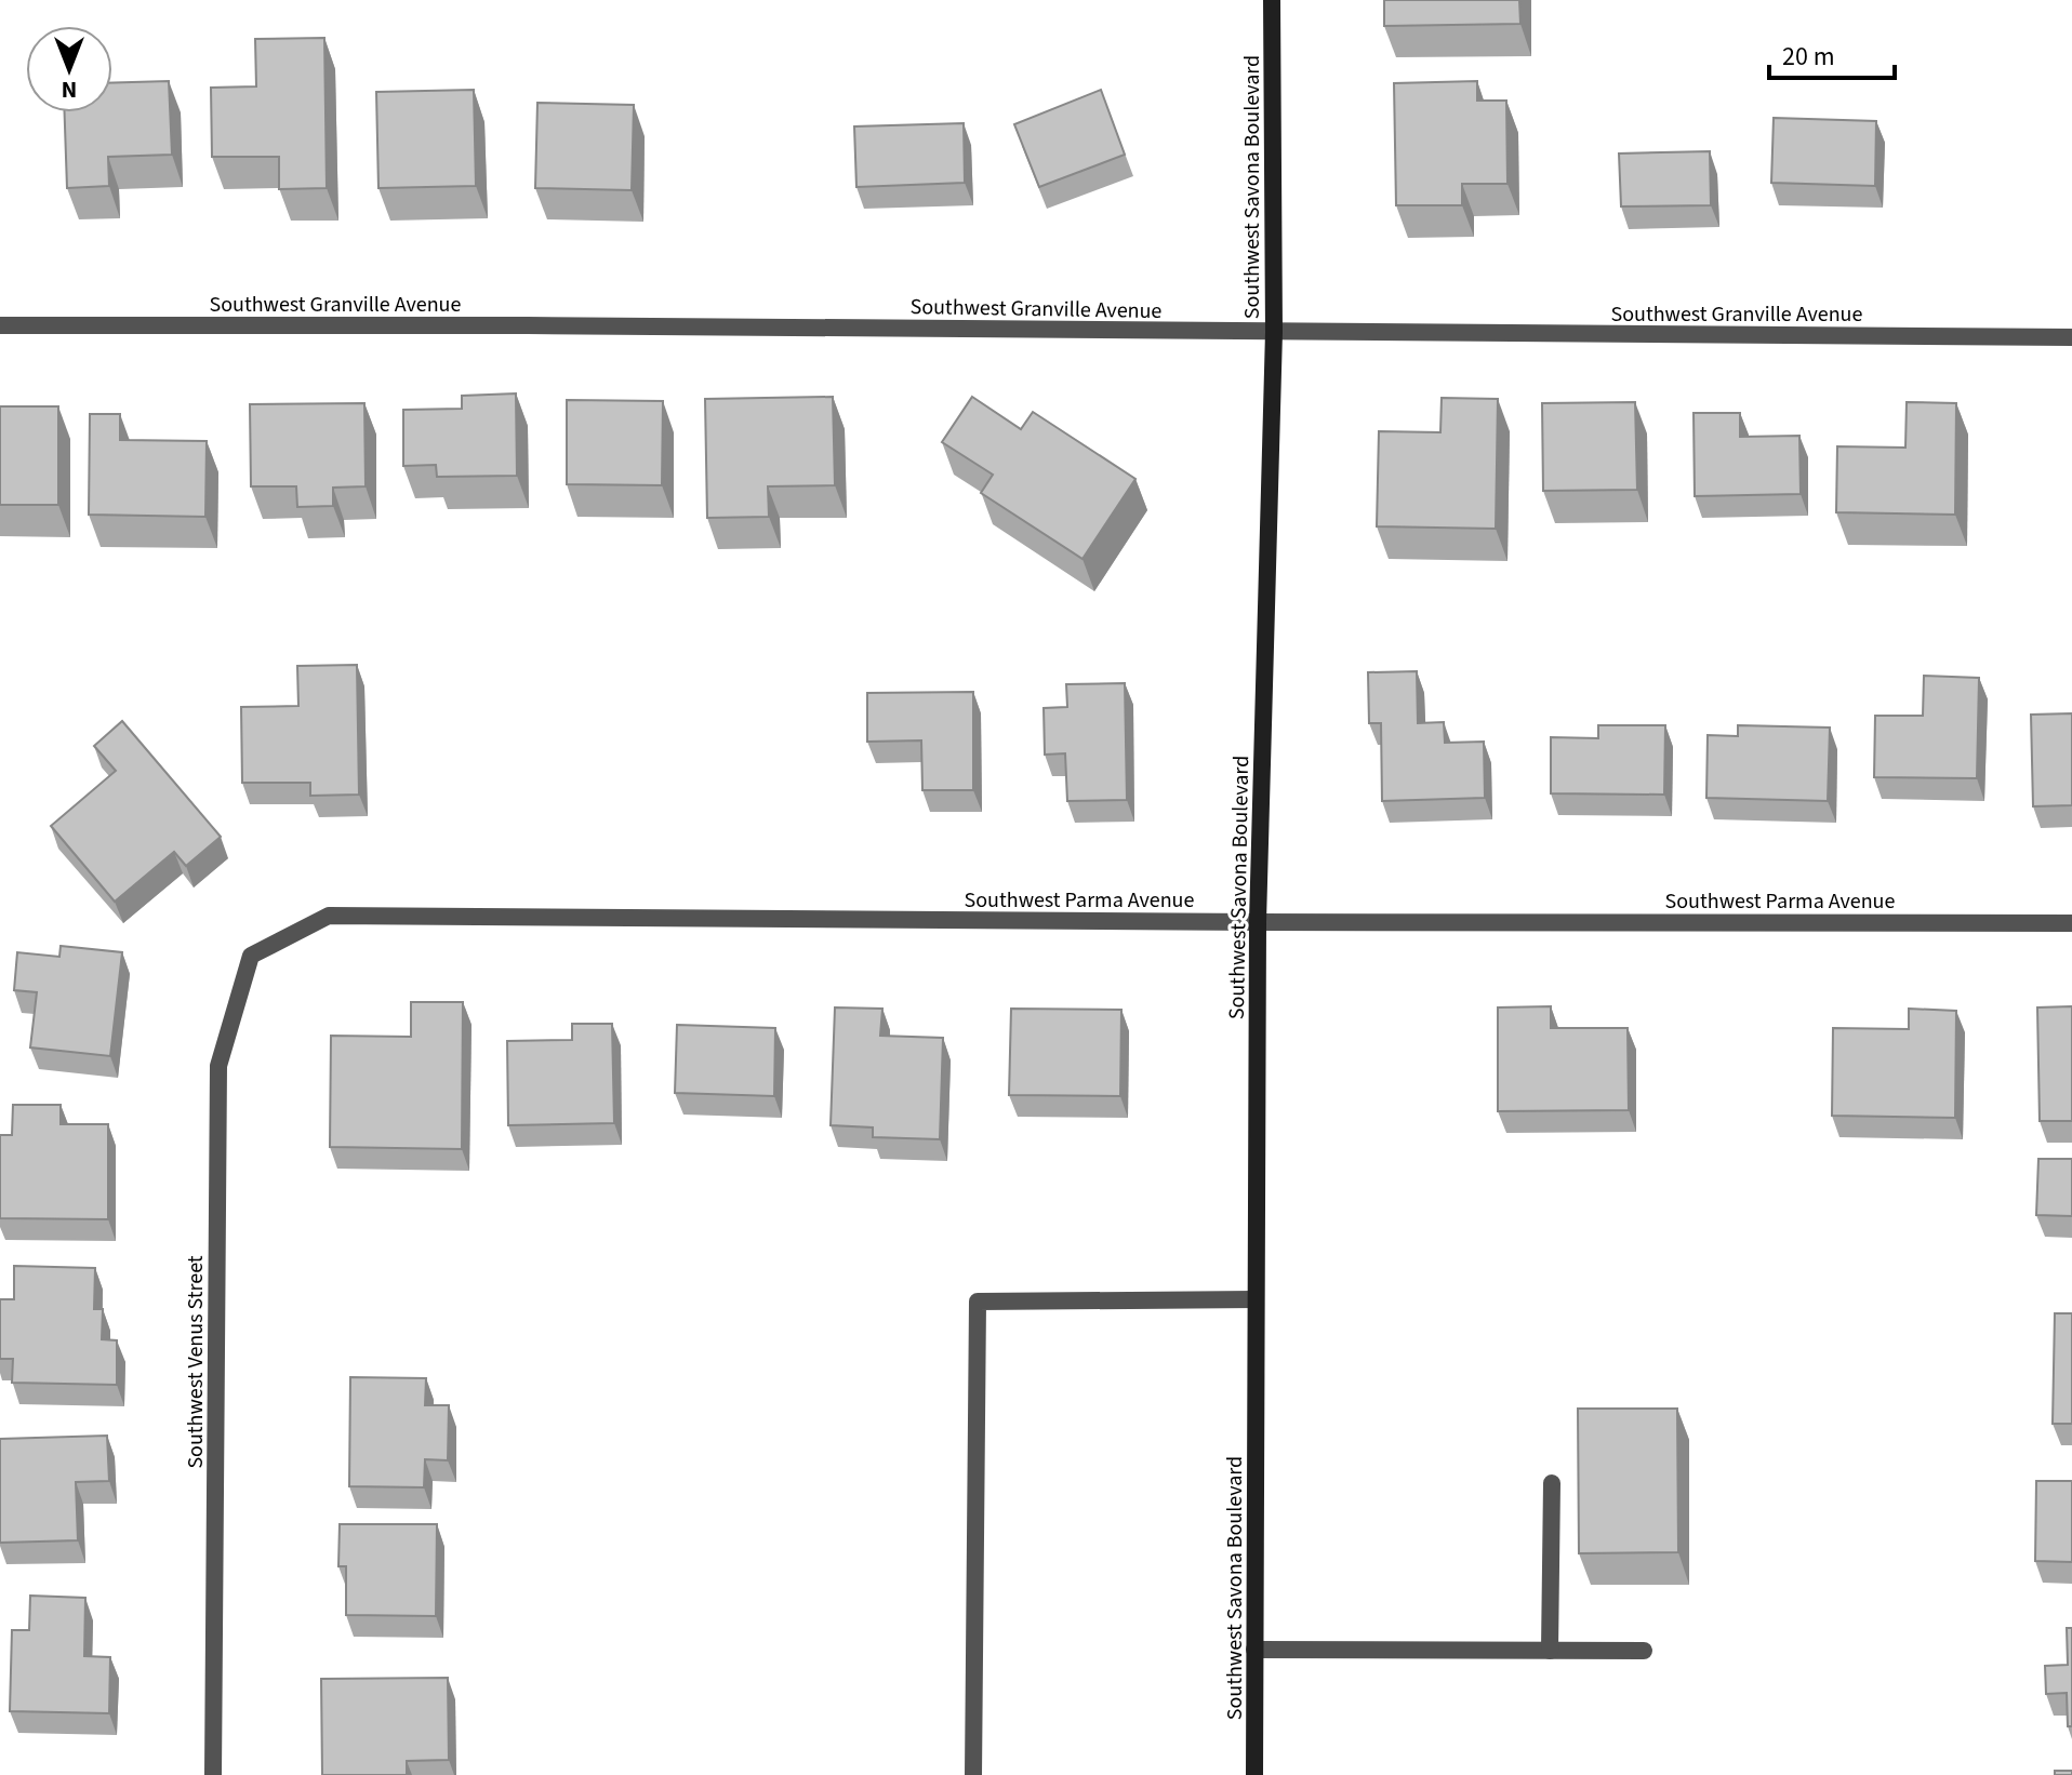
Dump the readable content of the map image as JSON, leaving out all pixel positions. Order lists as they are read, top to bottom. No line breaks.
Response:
{"streets":{"street":["Southwest Savona Boulevard","Southwest Granville Avenue","Southwest Parma Avenue","Southwest Venus Street"]},"crossings":[["Southwest Savona Boulevard","Southwest Granville Avenue"],["Southwest Savona Boulevard","Southwest Parma Avenue"],["Southwest Parma Avenue","Southwest Venus Street"]],"scale_bar":"20 m","north":"bottom"}
